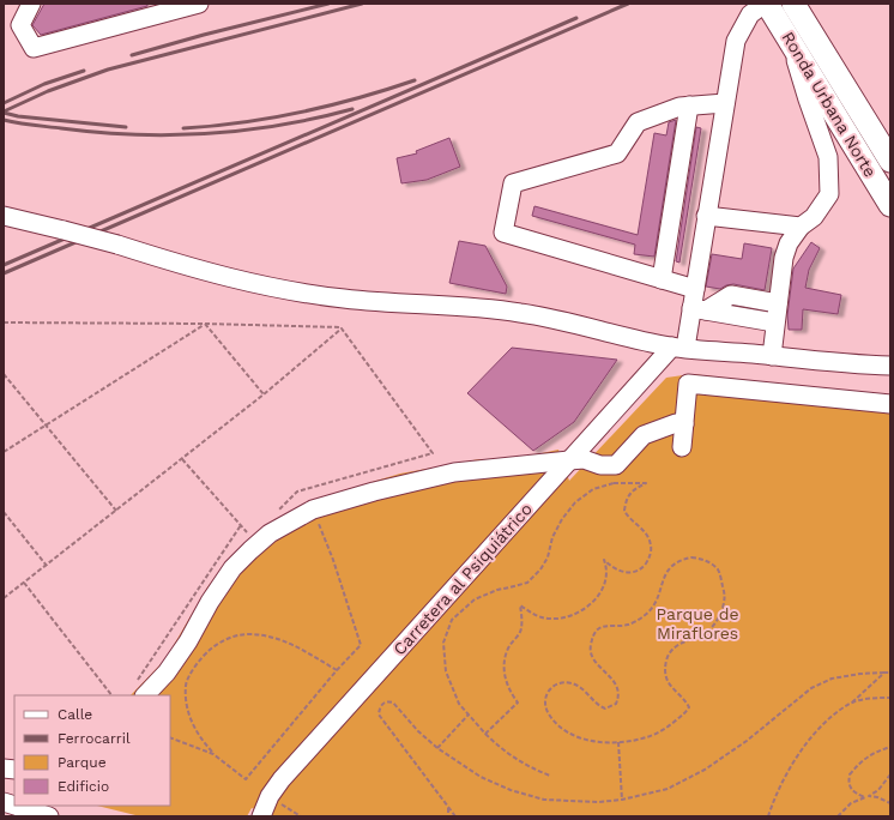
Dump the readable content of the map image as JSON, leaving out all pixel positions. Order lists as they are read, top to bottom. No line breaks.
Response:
{"streets":{"main road":["Ronda Urbana Norte"],"street":["Carretera al Psiquiátrico"]},"parks":["Parque de Miraflores"],"legend":["Calle","Ferrocarril","Parque","Edificio"]}
